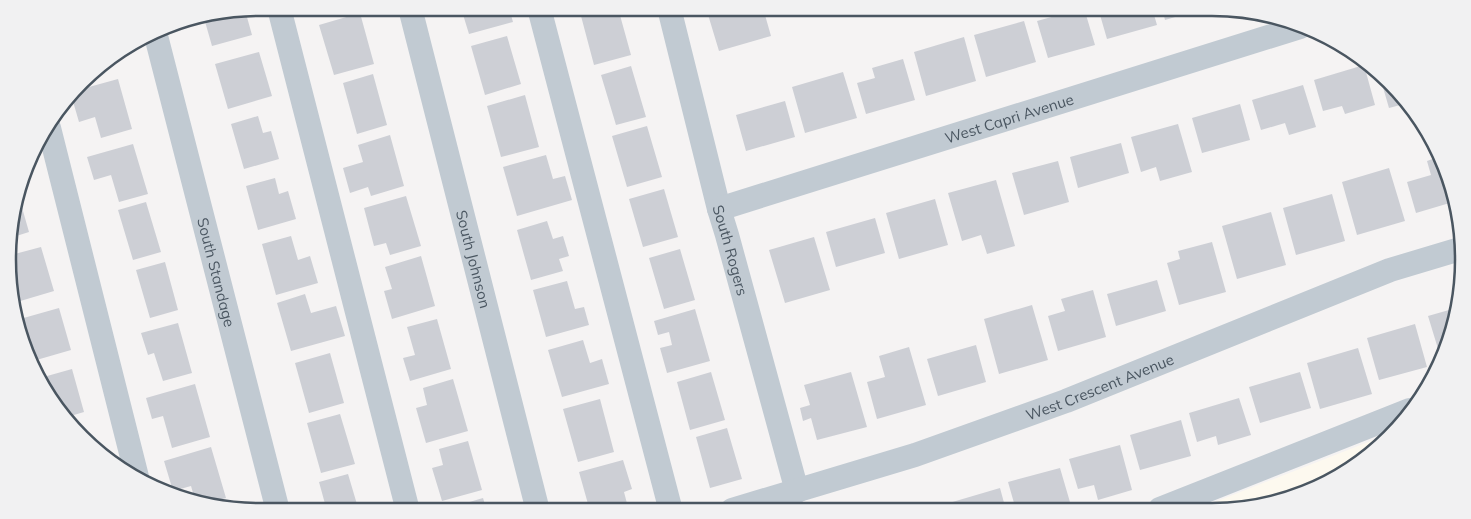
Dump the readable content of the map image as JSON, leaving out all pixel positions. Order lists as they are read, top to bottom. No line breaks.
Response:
{"streets":{"street":["West Capri Avenue","South Rogers","South Johnson","South Standage","West Crescent Avenue"]},"crossings":[["West Capri Avenue","South Rogers"],["South Rogers","West Crescent Avenue"]]}
